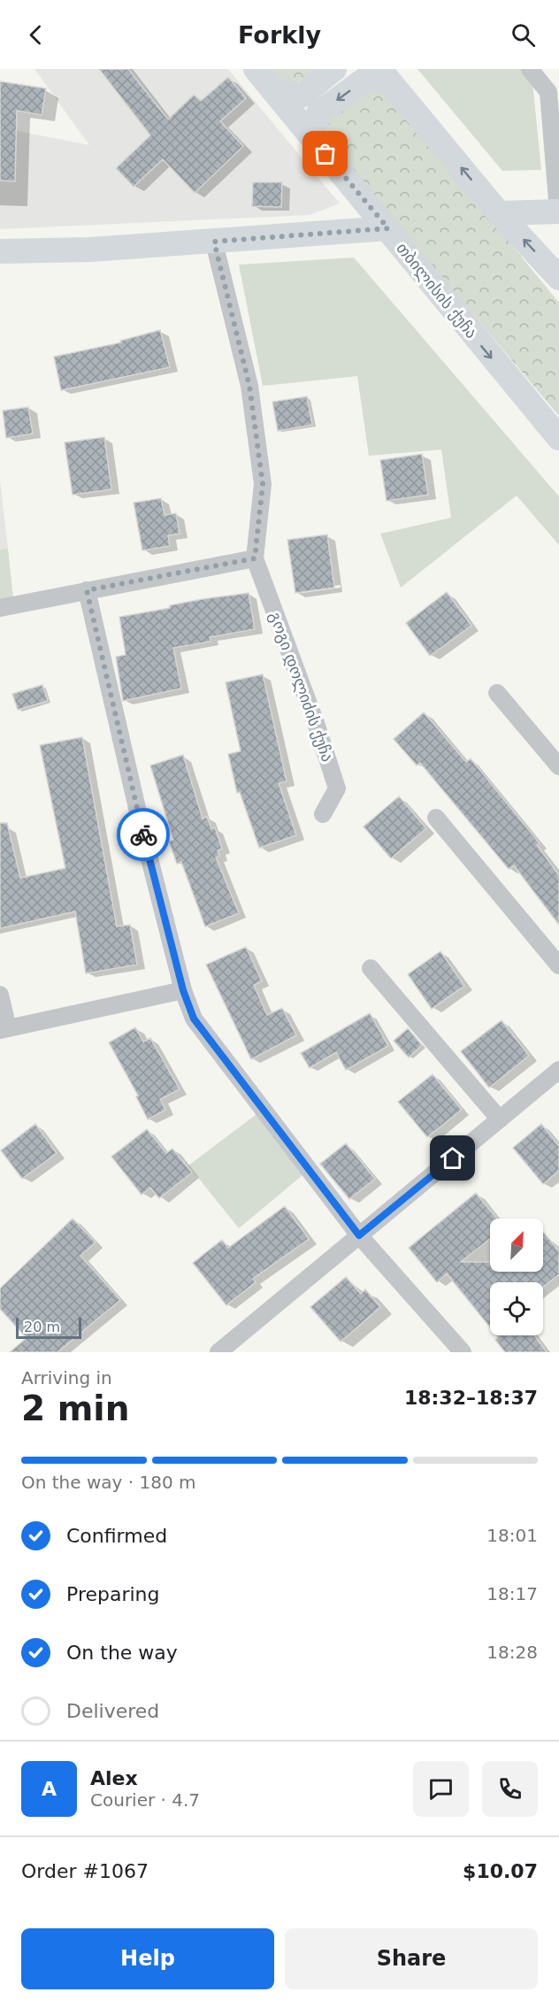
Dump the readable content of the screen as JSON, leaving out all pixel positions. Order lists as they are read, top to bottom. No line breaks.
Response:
{"streets":{"main road":["თბილისის ქუჩა"],"street":["გოგი დოლიძის ქუჩა"]},"scale_bar":"20 m","north":"top right","page":{"header":"Forkly","scale":"20 m","heading":["2 min","Arriving in","18:32–18:37"],"panel":["Alex","Courier · 4.7","Order #1067","$10.07"],"bar":"On the way · 180 m","list":[["Confirmed","18:01"],["Preparing","18:17"],["On the way","18:28"],"Delivered"],"round":"A","buttons":["Help","Share"]}}
